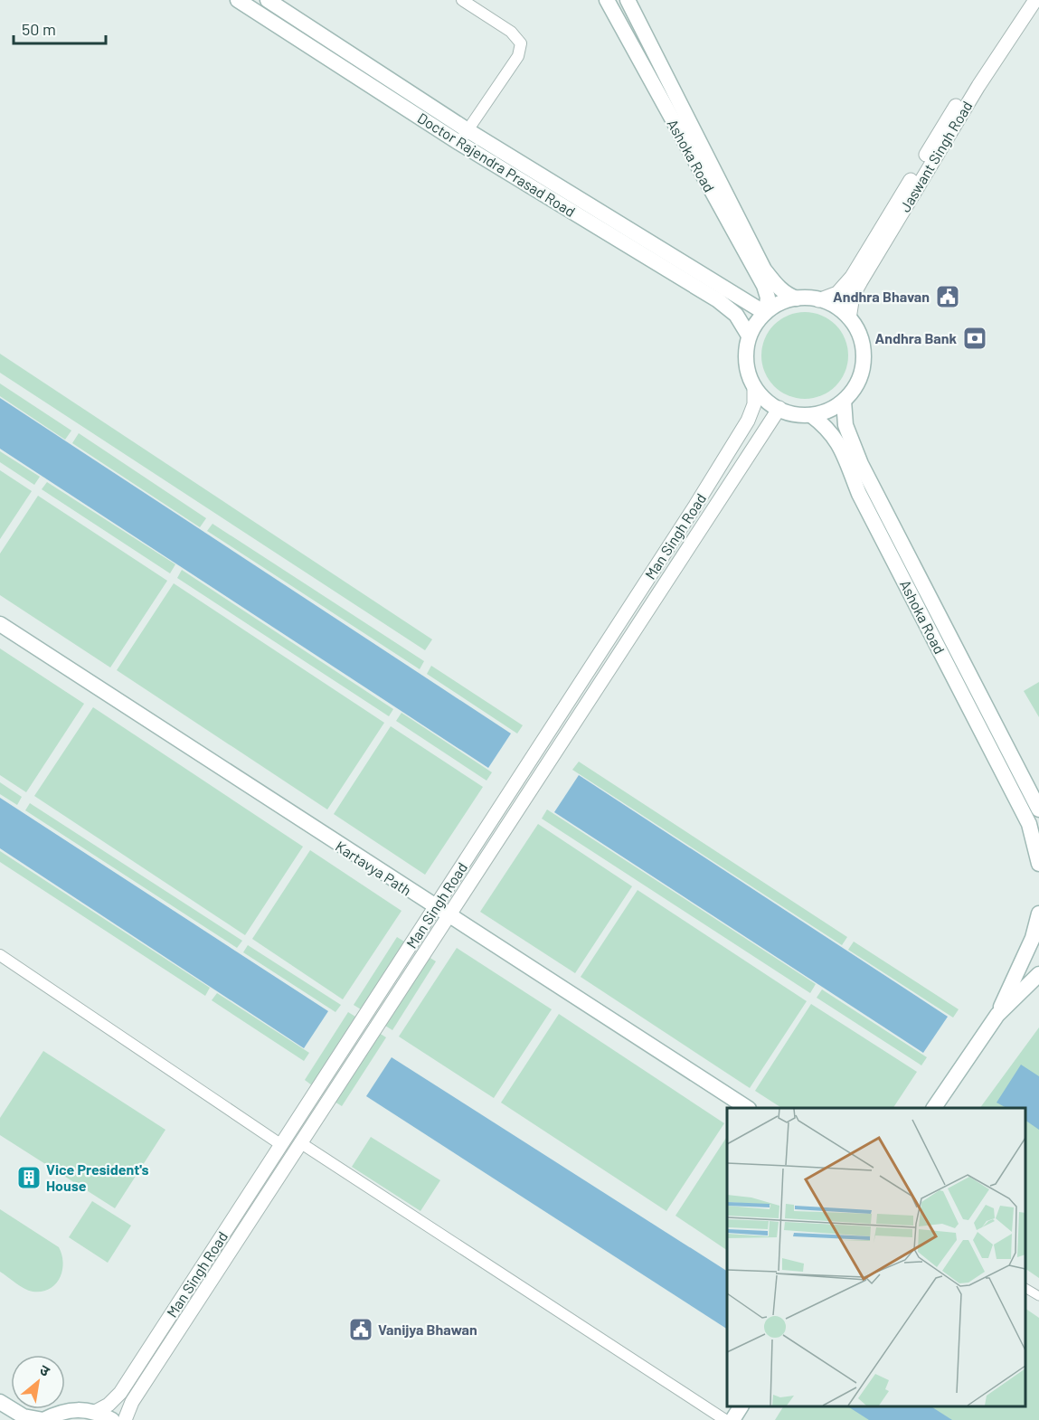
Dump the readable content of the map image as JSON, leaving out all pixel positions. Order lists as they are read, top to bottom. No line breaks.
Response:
{"streets":{"main road":["Ashoka Road","Doctor Rajendra Prasad Road","Kartavya Path"],"street":["Jaswant Singh Road","Man Singh Road"]},"crossings":[["Ashoka Road","Jaswant Singh Road"],["Ashoka Road","Doctor Rajendra Prasad Road"],["Ashoka Road","Man Singh Road"],["Jaswant Singh Road","Doctor Rajendra Prasad Road"],["Jaswant Singh Road","Man Singh Road"],["Doctor Rajendra Prasad Road","Man Singh Road"],["Man Singh Road","Kartavya Path"]],"places":{"public building":["Andhra Bhavan","Vanijya Bhawan"],"bank":["Andhra Bank"],"building":["Vice President's House"]},"scale_bar":"50 m","north":"top right"}
